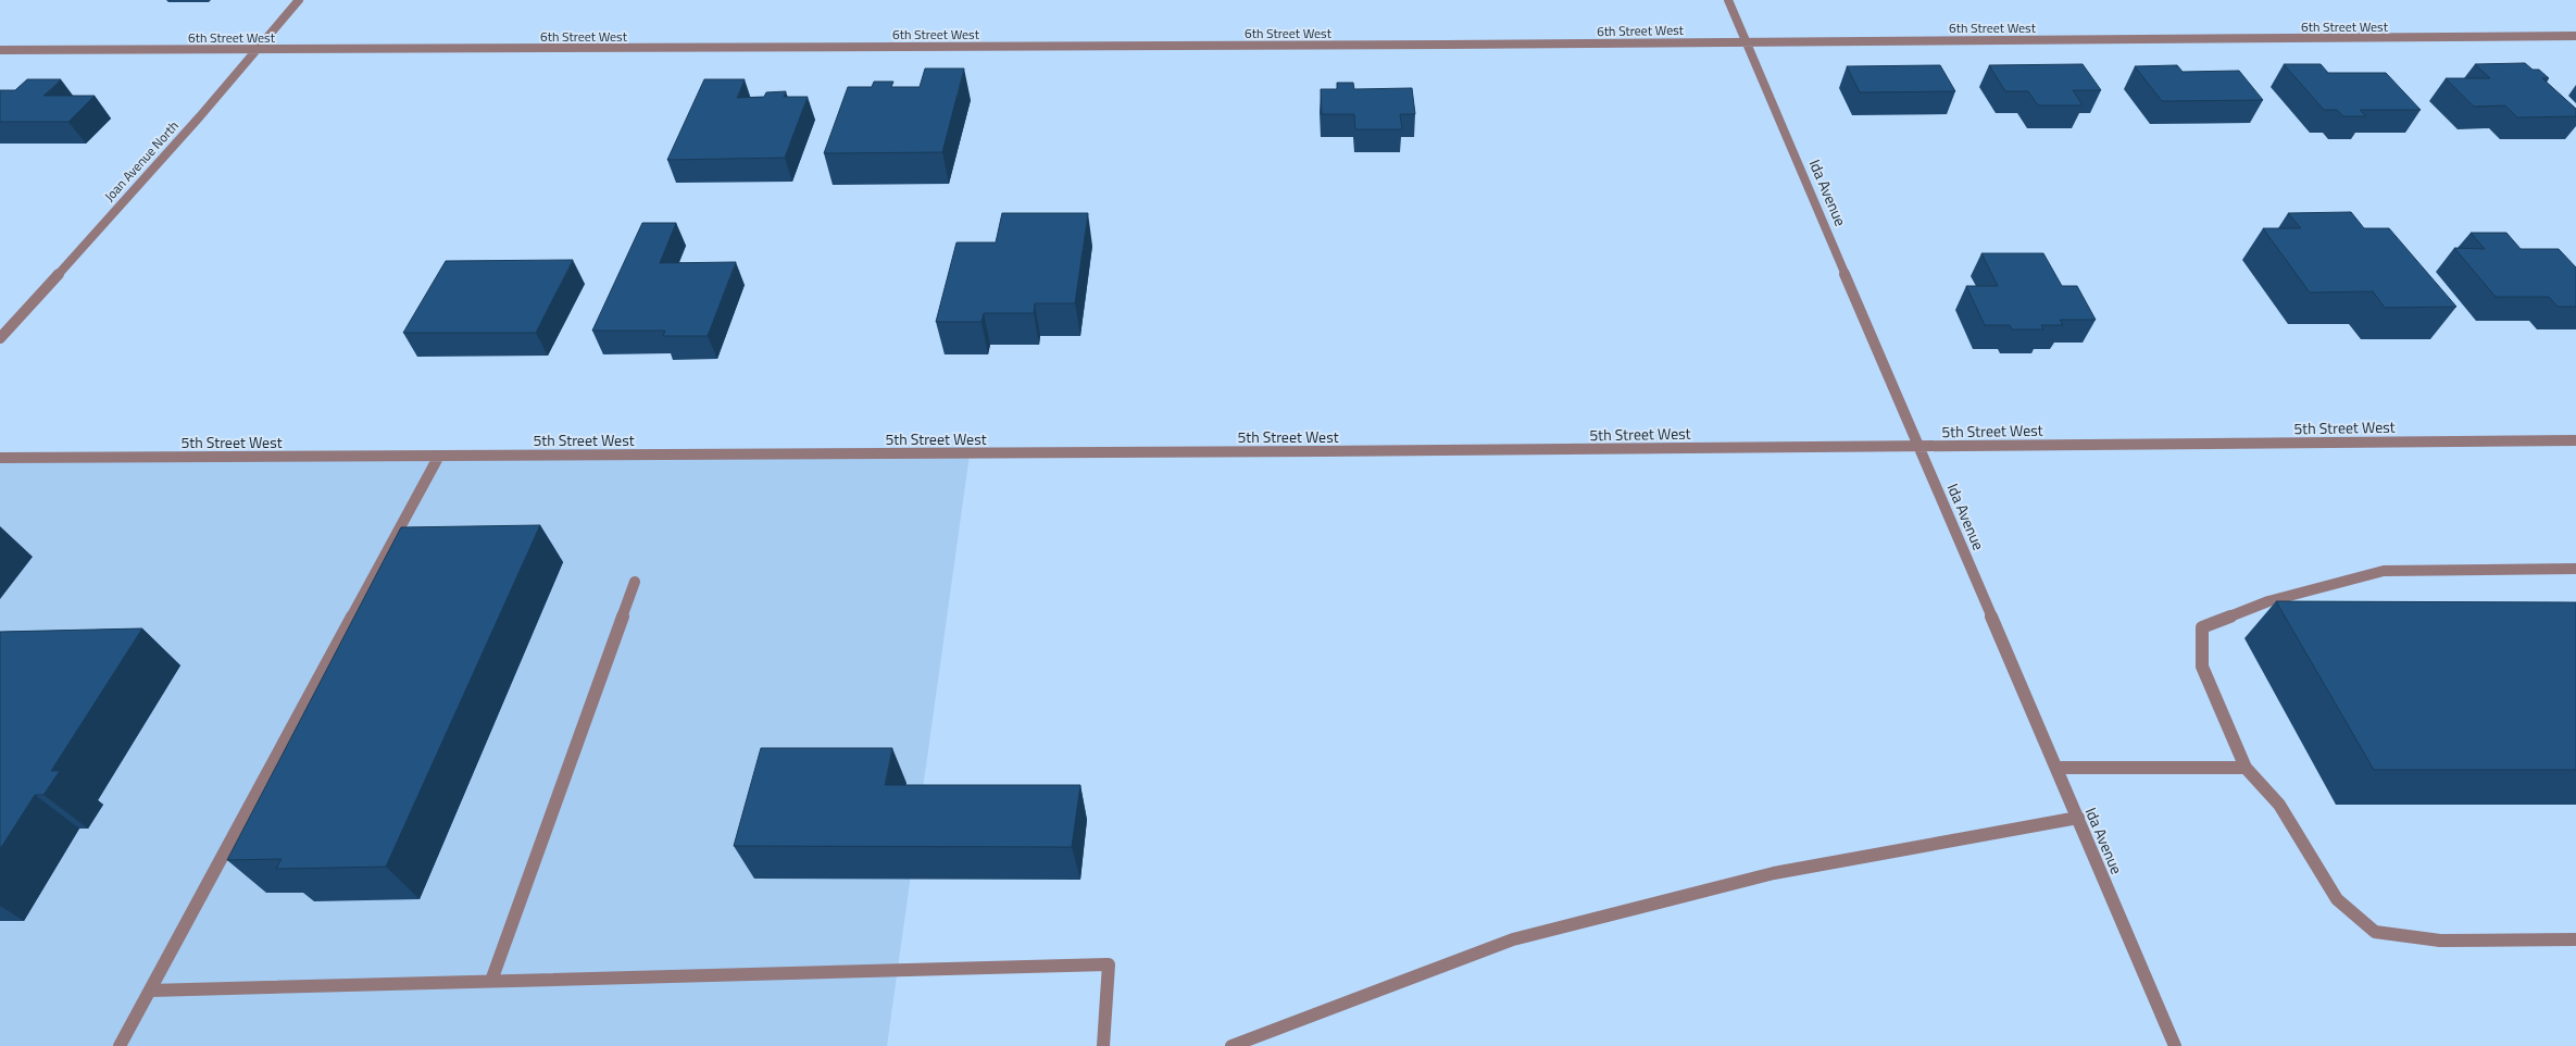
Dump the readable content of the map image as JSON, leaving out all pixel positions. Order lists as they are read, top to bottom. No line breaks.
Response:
{"streets":{"street":["6th Street West","Joan Avenue North","Ida Avenue","5th Street West"]},"crossings":[["6th Street West","Joan Avenue North"],["6th Street West","Ida Avenue"],["Ida Avenue","5th Street West"]]}
